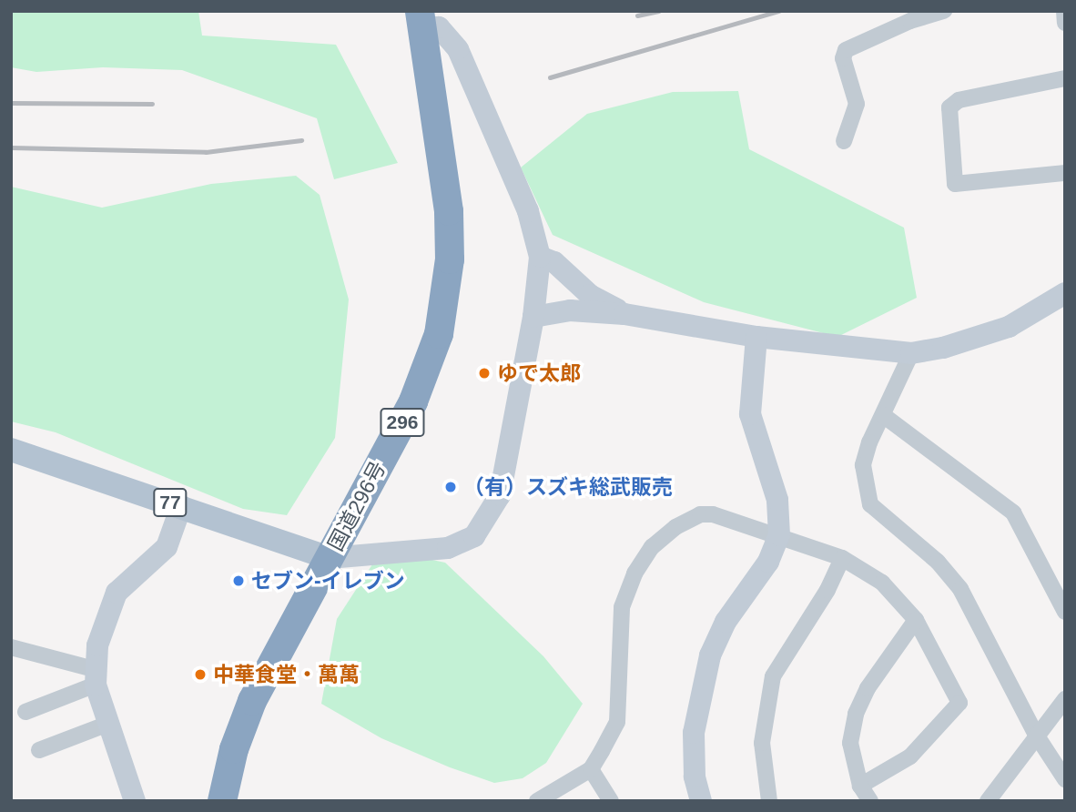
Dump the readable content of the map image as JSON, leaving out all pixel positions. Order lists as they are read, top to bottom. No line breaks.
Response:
{"streets":{"highway":["296","国道296号"],"main road":["77"]},"crossings":[["77","国道296号"]],"places":["ゆで太郎","（有）スズキ総武販売","セブン-イレブン","中華食堂・萬萬"]}
